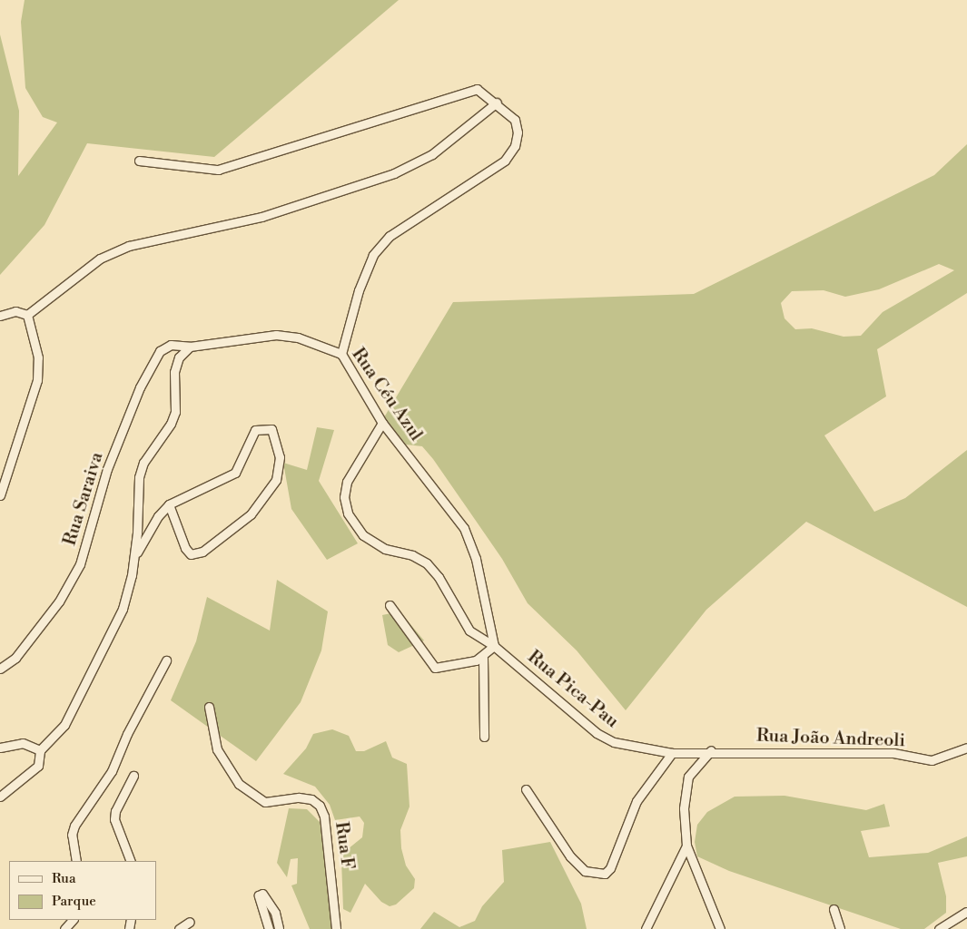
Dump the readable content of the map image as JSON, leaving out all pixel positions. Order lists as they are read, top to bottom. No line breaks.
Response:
{"streets":{"street":["Rua Céu Azul","Rua Saraiva","Rua Pica-Pau","Rua João Andreoli","Rua F"]},"crossings":[["Rua Céu Azul","Rua Saraiva"],["Rua Céu Azul","Rua Pica-Pau"],["Rua Pica-Pau","Rua João Andreoli"]],"legend":["Rua","Parque"]}
